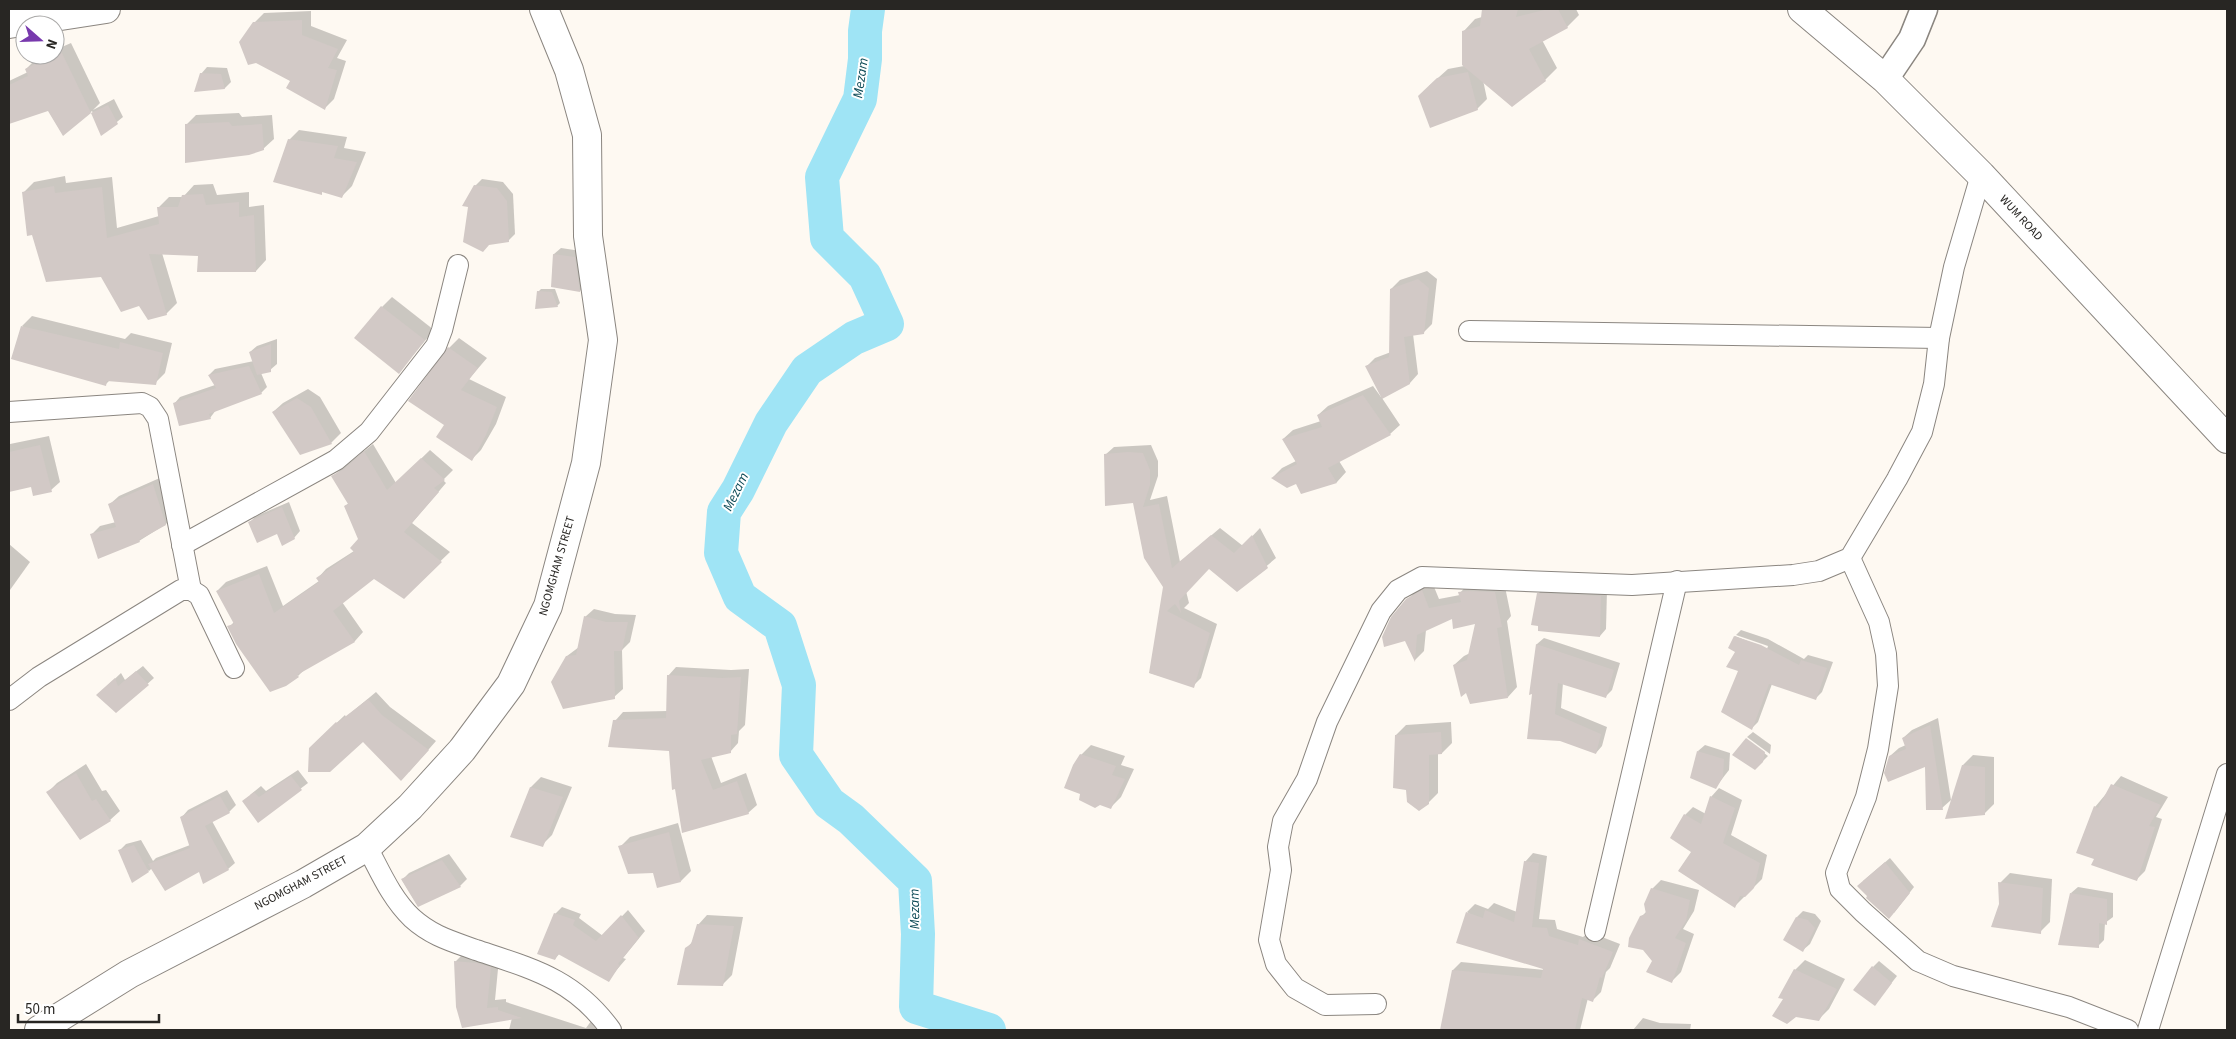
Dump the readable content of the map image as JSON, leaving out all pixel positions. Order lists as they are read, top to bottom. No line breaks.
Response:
{"streets":{"main road":["WUM ROAD","NGOMGHAM STREET"]},"water":["Mezam"],"scale_bar":"50 m","north":"right"}
